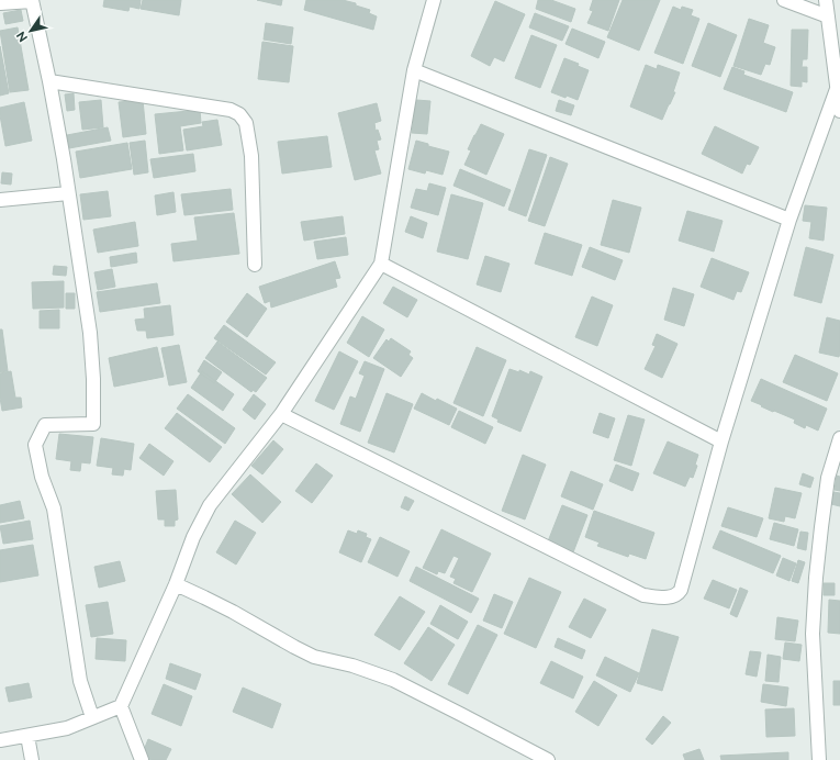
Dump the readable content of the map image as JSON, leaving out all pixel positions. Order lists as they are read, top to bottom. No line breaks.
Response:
{"north":"bottom left"}
